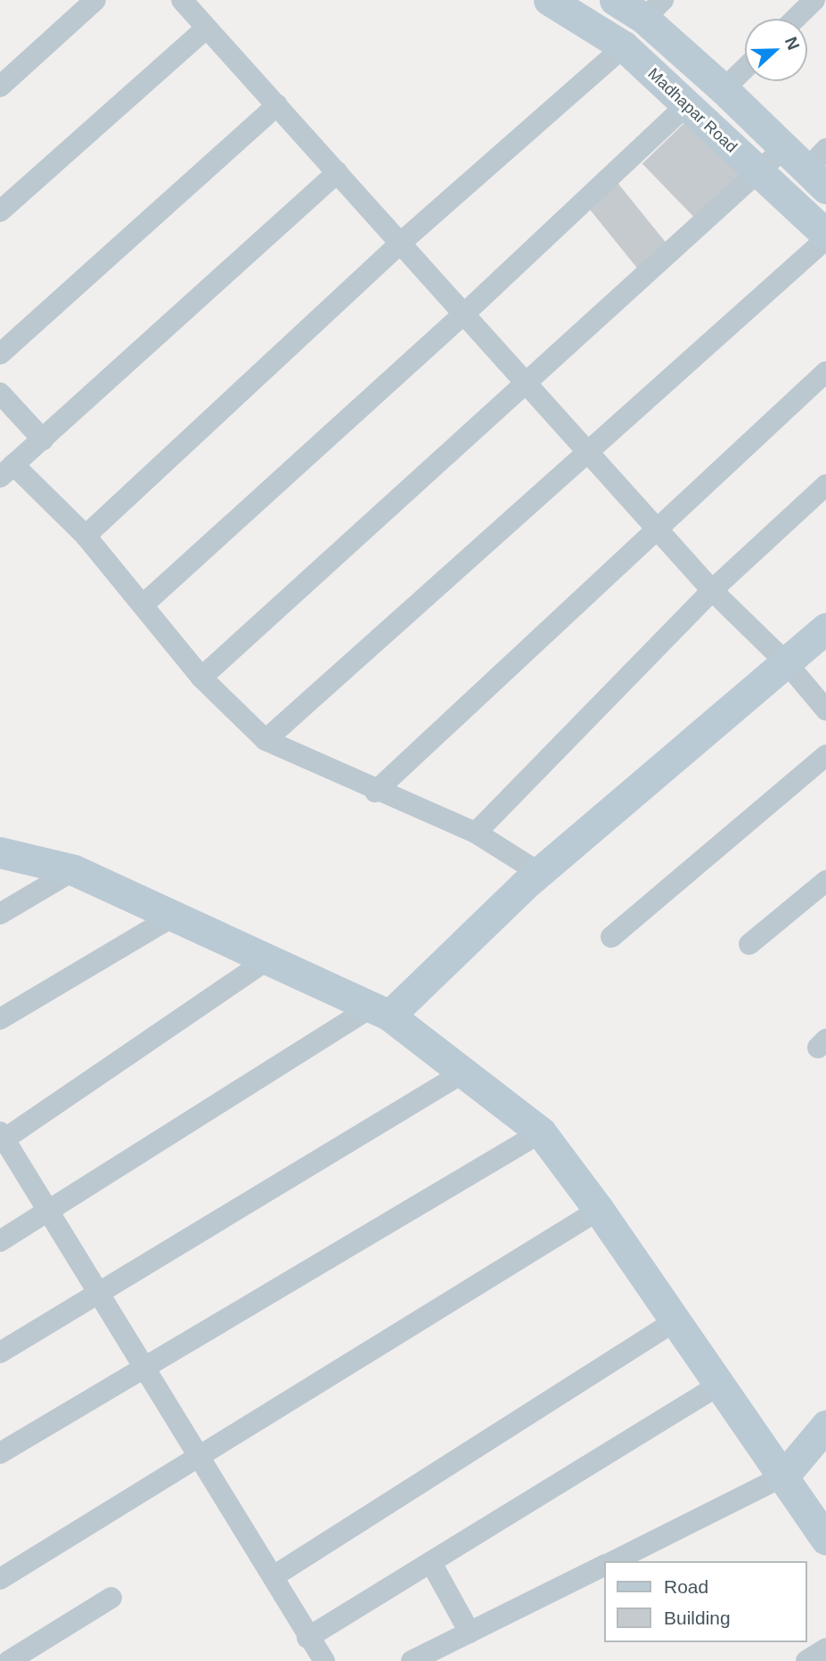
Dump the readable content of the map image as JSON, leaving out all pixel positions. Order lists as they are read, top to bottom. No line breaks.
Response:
{"streets":{"street":["Madhapar Road"]},"legend":["Road","Building"],"north":"right"}
